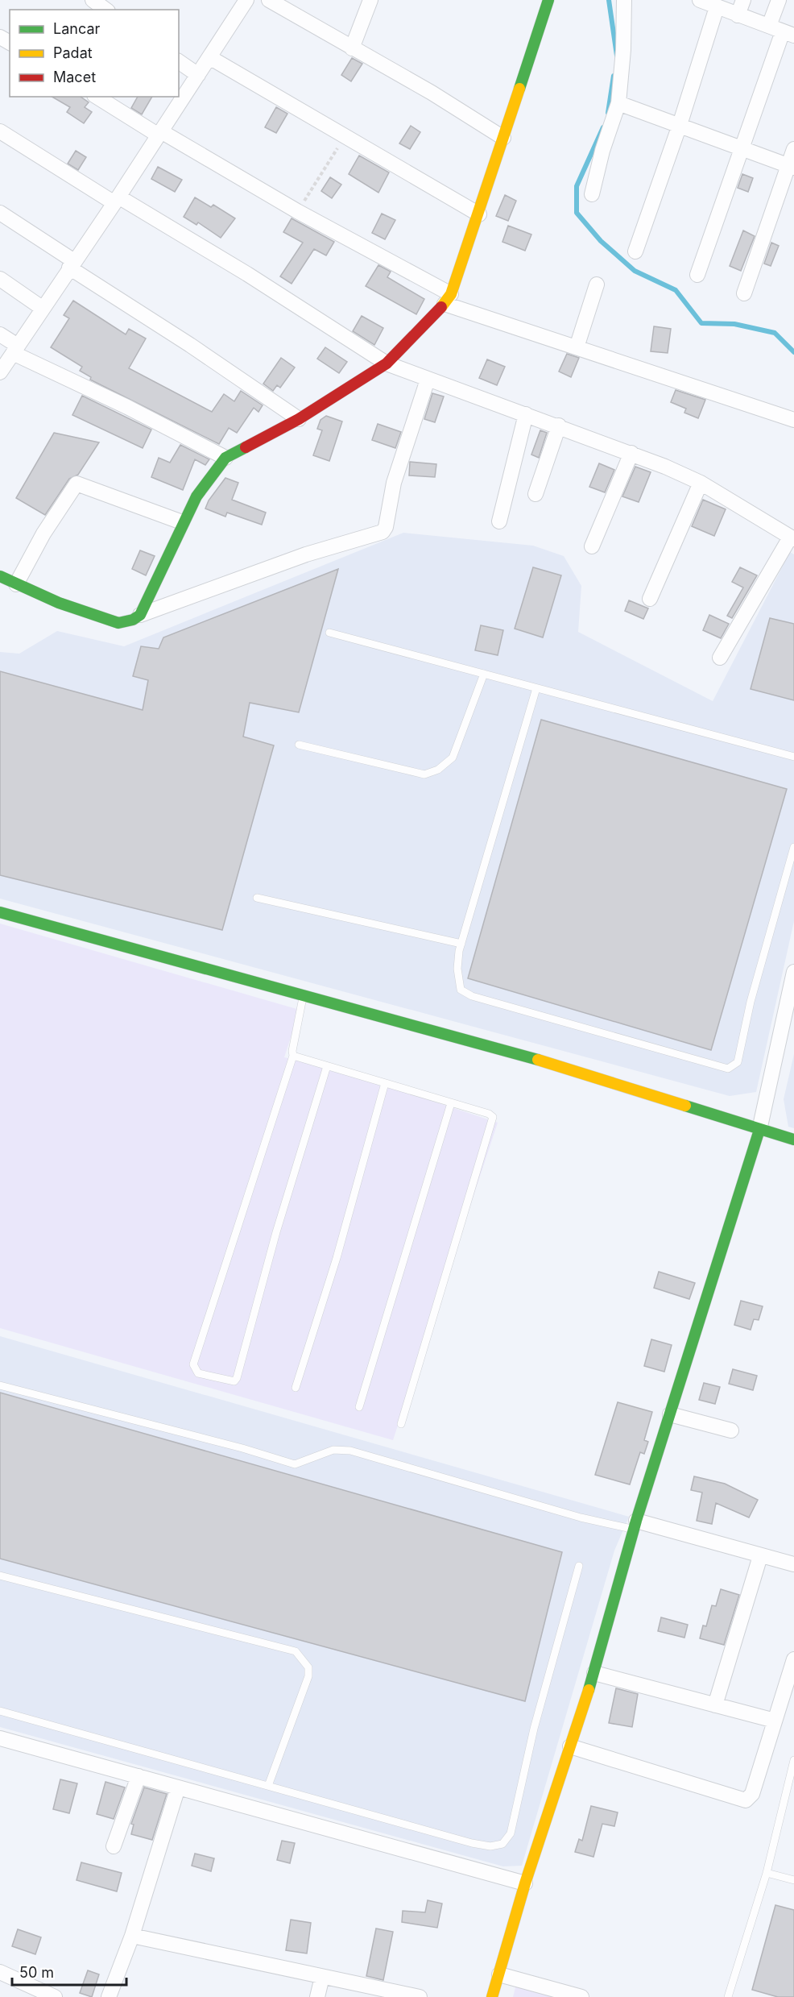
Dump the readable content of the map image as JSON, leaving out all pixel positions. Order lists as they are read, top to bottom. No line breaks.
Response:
{"legend":["Lancar","Padat","Macet"],"scale_bar":"50 m"}
